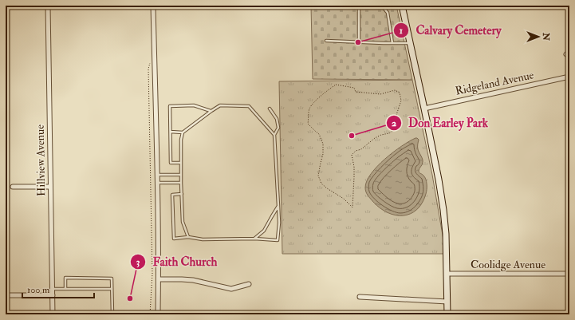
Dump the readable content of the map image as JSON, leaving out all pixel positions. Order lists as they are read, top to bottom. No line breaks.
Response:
{"streets":{"street":["Ridgeland Avenue","Hillview Avenue","Coolidge Avenue"]},"places":["Calvary Cemetery","Don Earley Park","Faith Church"],"scale_bar":"100 m","north":"right"}
